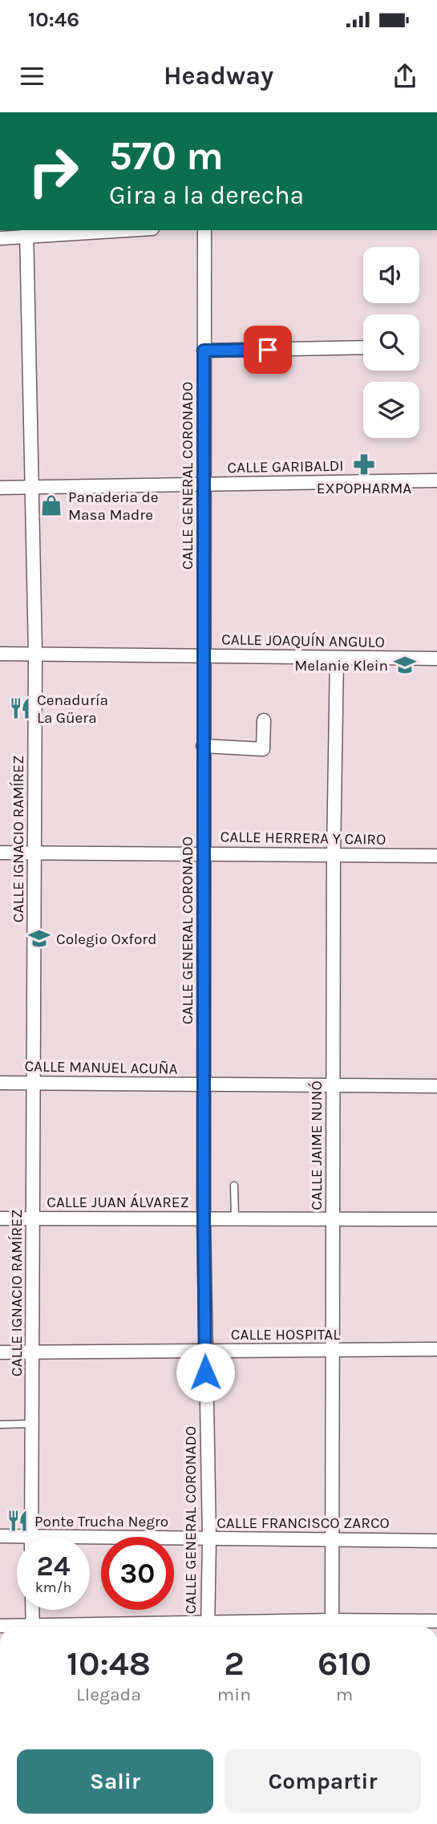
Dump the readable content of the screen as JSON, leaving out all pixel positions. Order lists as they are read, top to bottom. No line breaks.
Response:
{"streets":{"street":["CALLE GARIBALDI","CALLE GENERAL CORONADO","CALLE JOAQUÍN ANGULO","CALLE HERRERA Y CAIRO","CALLE IGNACIO RAMÍREZ","CALLE MANUEL ACUÑA","CALLE JAIME NUNÓ","CALLE JUAN ÁLVAREZ","CALLE HOSPITAL","CALLE FRANCISCO ZARCO"]},"crossings":[["CALLE GARIBALDI","CALLE GENERAL CORONADO"],["CALLE GARIBALDI","CALLE IGNACIO RAMÍREZ"],["CALLE GENERAL CORONADO","CALLE JOAQUÍN ANGULO"],["CALLE GENERAL CORONADO","CALLE HERRERA Y CAIRO"],["CALLE GENERAL CORONADO","CALLE MANUEL ACUÑA"],["CALLE GENERAL CORONADO","CALLE JUAN ÁLVAREZ"],["CALLE GENERAL CORONADO","CALLE HOSPITAL"],["CALLE GENERAL CORONADO","CALLE FRANCISCO ZARCO"],["CALLE JOAQUÍN ANGULO","CALLE IGNACIO RAMÍREZ"],["CALLE JOAQUÍN ANGULO","CALLE JAIME NUNÓ"],["CALLE HERRERA Y CAIRO","CALLE IGNACIO RAMÍREZ"],["CALLE HERRERA Y CAIRO","CALLE JAIME NUNÓ"],["CALLE IGNACIO RAMÍREZ","CALLE MANUEL ACUÑA"],["CALLE IGNACIO RAMÍREZ","CALLE JUAN ÁLVAREZ"],["CALLE IGNACIO RAMÍREZ","CALLE HOSPITAL"],["CALLE IGNACIO RAMÍREZ","CALLE FRANCISCO ZARCO"],["CALLE MANUEL ACUÑA","CALLE JAIME NUNÓ"],["CALLE JAIME NUNÓ","CALLE JUAN ÁLVAREZ"],["CALLE JAIME NUNÓ","CALLE HOSPITAL"],["CALLE JAIME NUNÓ","CALLE FRANCISCO ZARCO"]],"places":{"pharmacy":["EXPOPHARMA"],"shop":["Panaderia de Masa Madre"],"school or university":["Melanie Klein","Colegio Oxford"],"restaurant":["Cenaduría La Güera","Ponte Trucha Negro"]},"page":{"status":"10:46","header":"Headway","turn":["570 m","Gira a la derecha"],"speed":"24 km/h","limit":"30","eta":["10:48","Llegada","2","min","610","m"],"buttons":["Salir","Compartir"]}}
